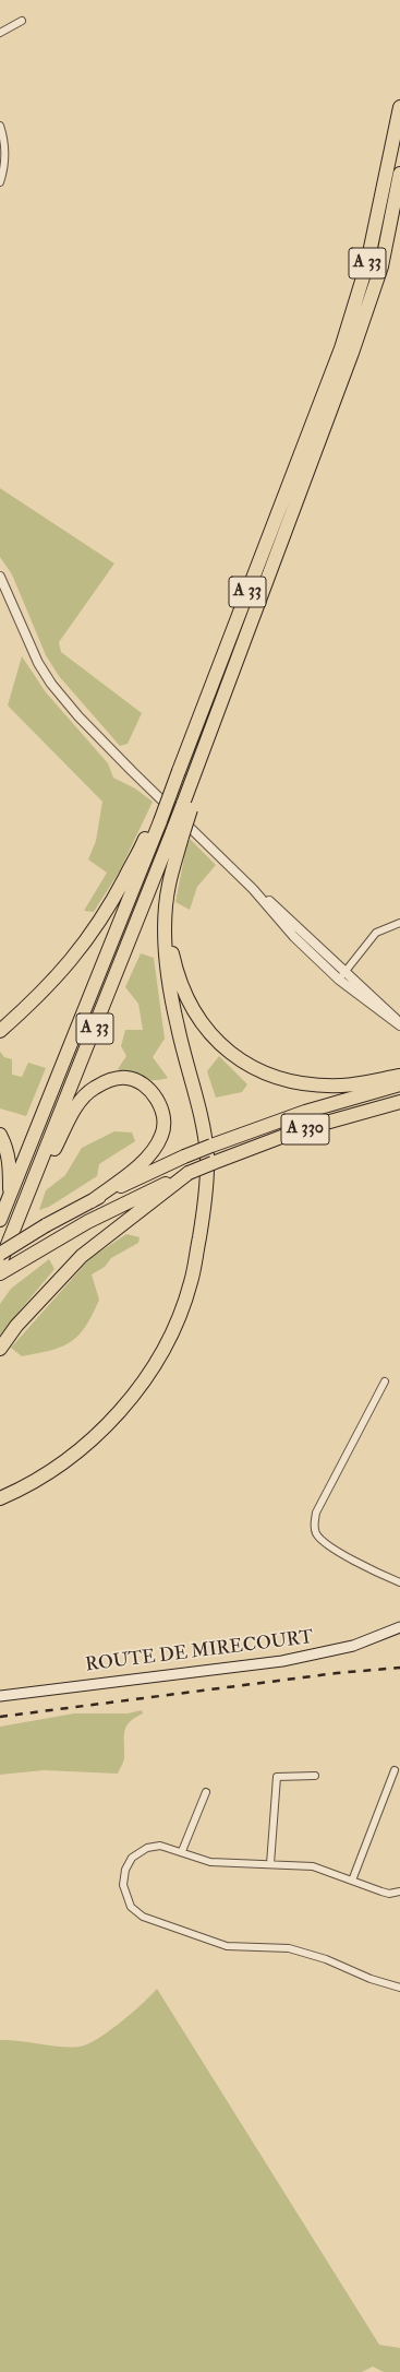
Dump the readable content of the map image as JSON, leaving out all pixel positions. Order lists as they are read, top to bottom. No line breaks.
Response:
{"streets":{"highway":["A 33","A 330"],"main road":["ROUTE DE MIRECOURT"]}}
